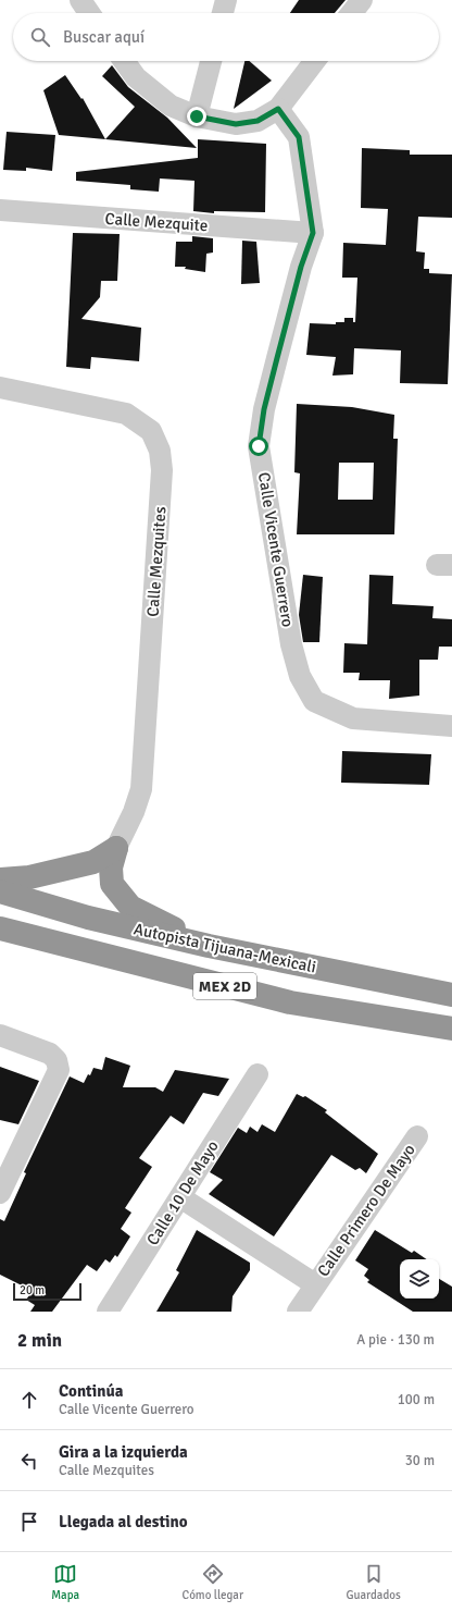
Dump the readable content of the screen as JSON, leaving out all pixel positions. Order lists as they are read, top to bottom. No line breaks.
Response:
{"streets":{"highway":["Autopista Tijuana-Mexicali","MEX 2D"],"street":["Calle Mezquite","Calle Vicente Guerrero","Calle Mezquites","Calle 10 De Mayo","Calle Primero De Mayo"]},"crossings":[["Calle Mezquite","Calle Vicente Guerrero"],["Calle 10 De Mayo","Calle Primero De Mayo"]],"scale_bar":"20 m","page":{"search":"Buscar aquí","scale":"20 m","heading":["2 min","A pie · 130 m"],"list":[["Continúa","Calle Vicente Guerrero","100 m"],["Gira a la izquierda","Calle Mezquites","30 m"],"Llegada al destino"],"nav":["Mapa","Cómo llegar","Guardados"]}}
